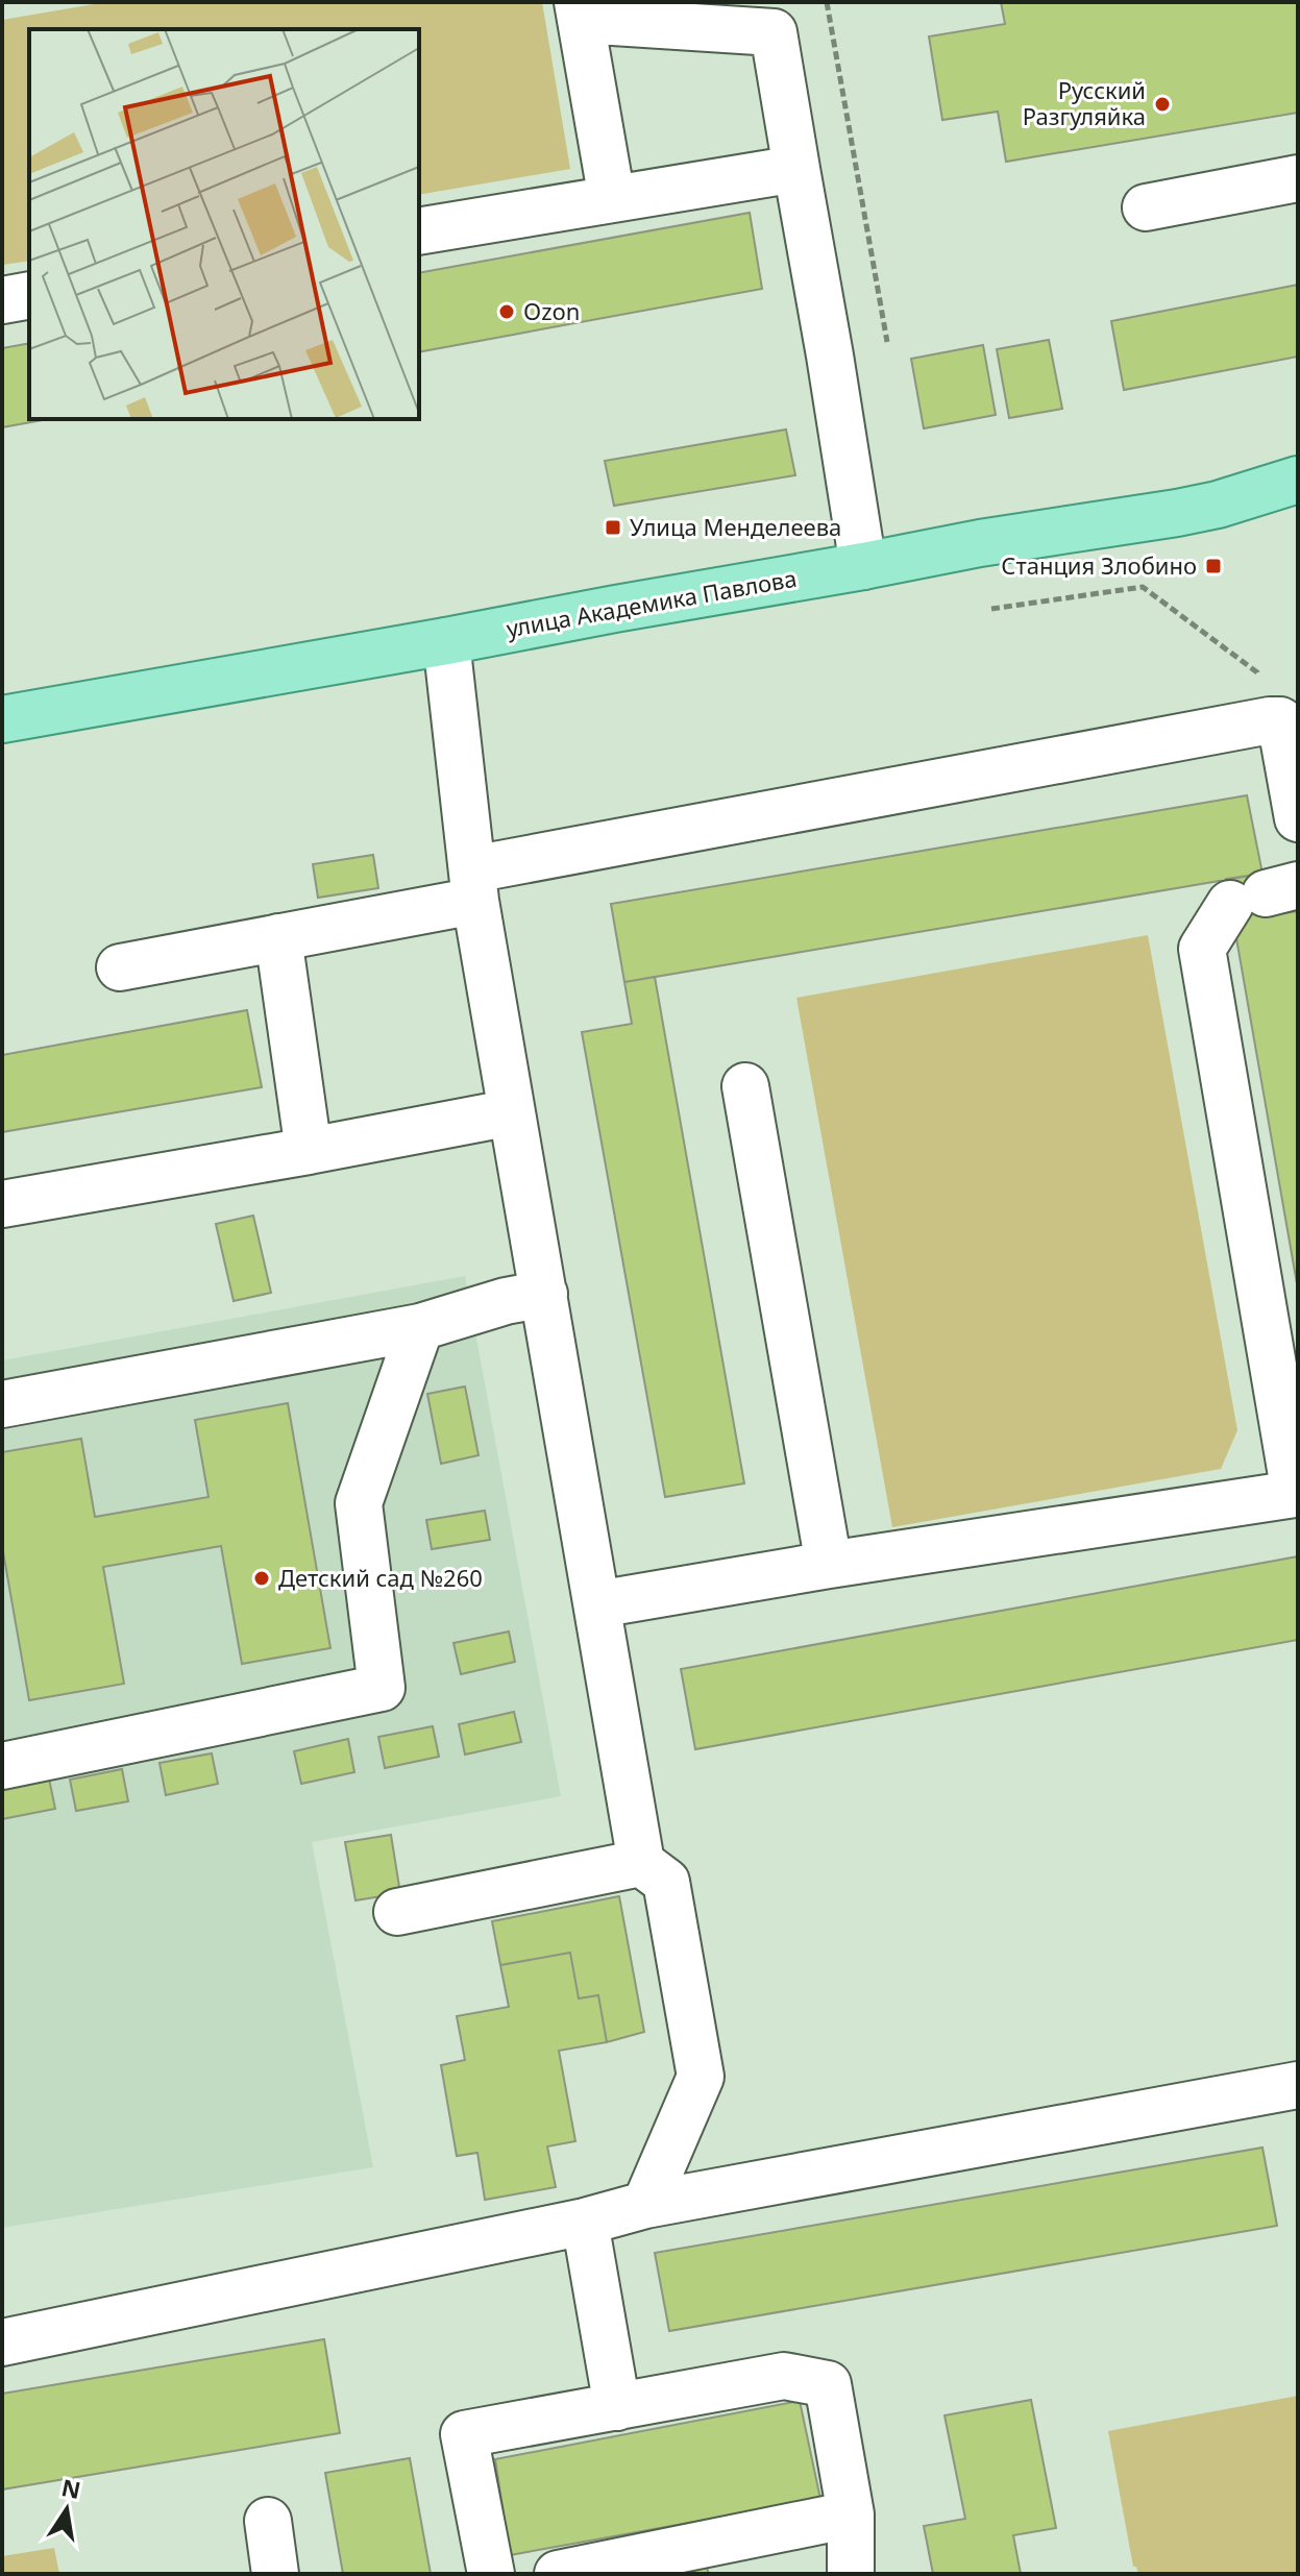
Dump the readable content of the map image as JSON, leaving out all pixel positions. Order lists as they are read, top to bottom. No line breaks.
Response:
{"streets":{"main road":["улица Академика Павлова"]},"places":{"other":["Русский Разгуляйка","Ozon","Детский сад №260"],"transit":["Улица Менделеева","Станция Злобино"]},"north":"top"}
